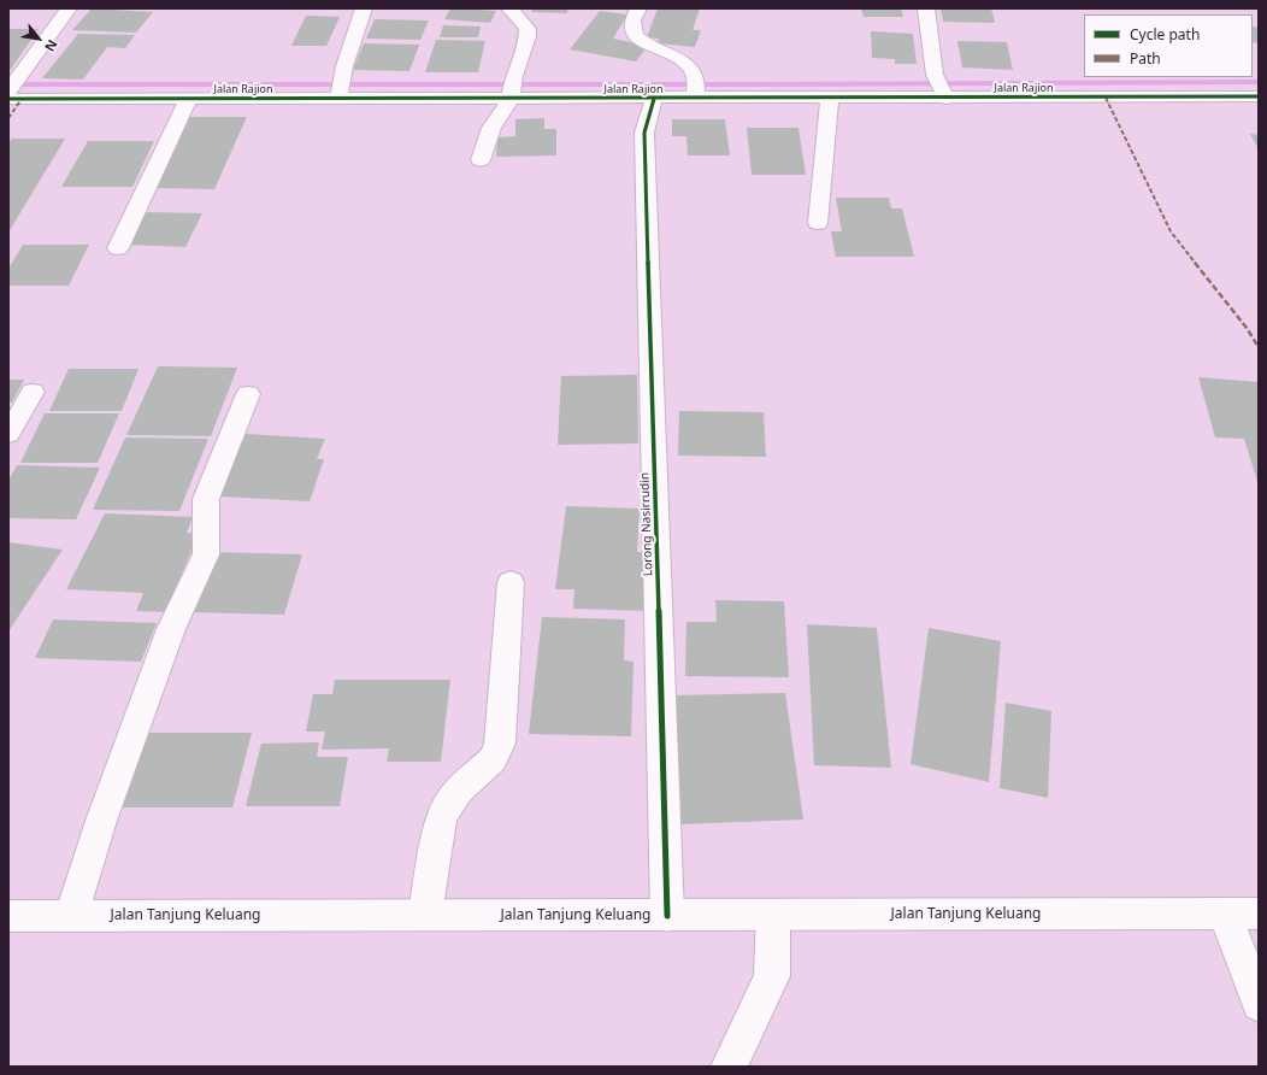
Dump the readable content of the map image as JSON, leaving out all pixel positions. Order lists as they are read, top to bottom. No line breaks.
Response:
{"streets":{"street":["Jalan Rajion","Lorong Nasirrudin","Jalan Tanjung Keluang"]},"crossings":[["Jalan Rajion","Lorong Nasirrudin"],["Lorong Nasirrudin","Jalan Tanjung Keluang"]],"legend":["Cycle path","Path"],"north":"bottom right"}
